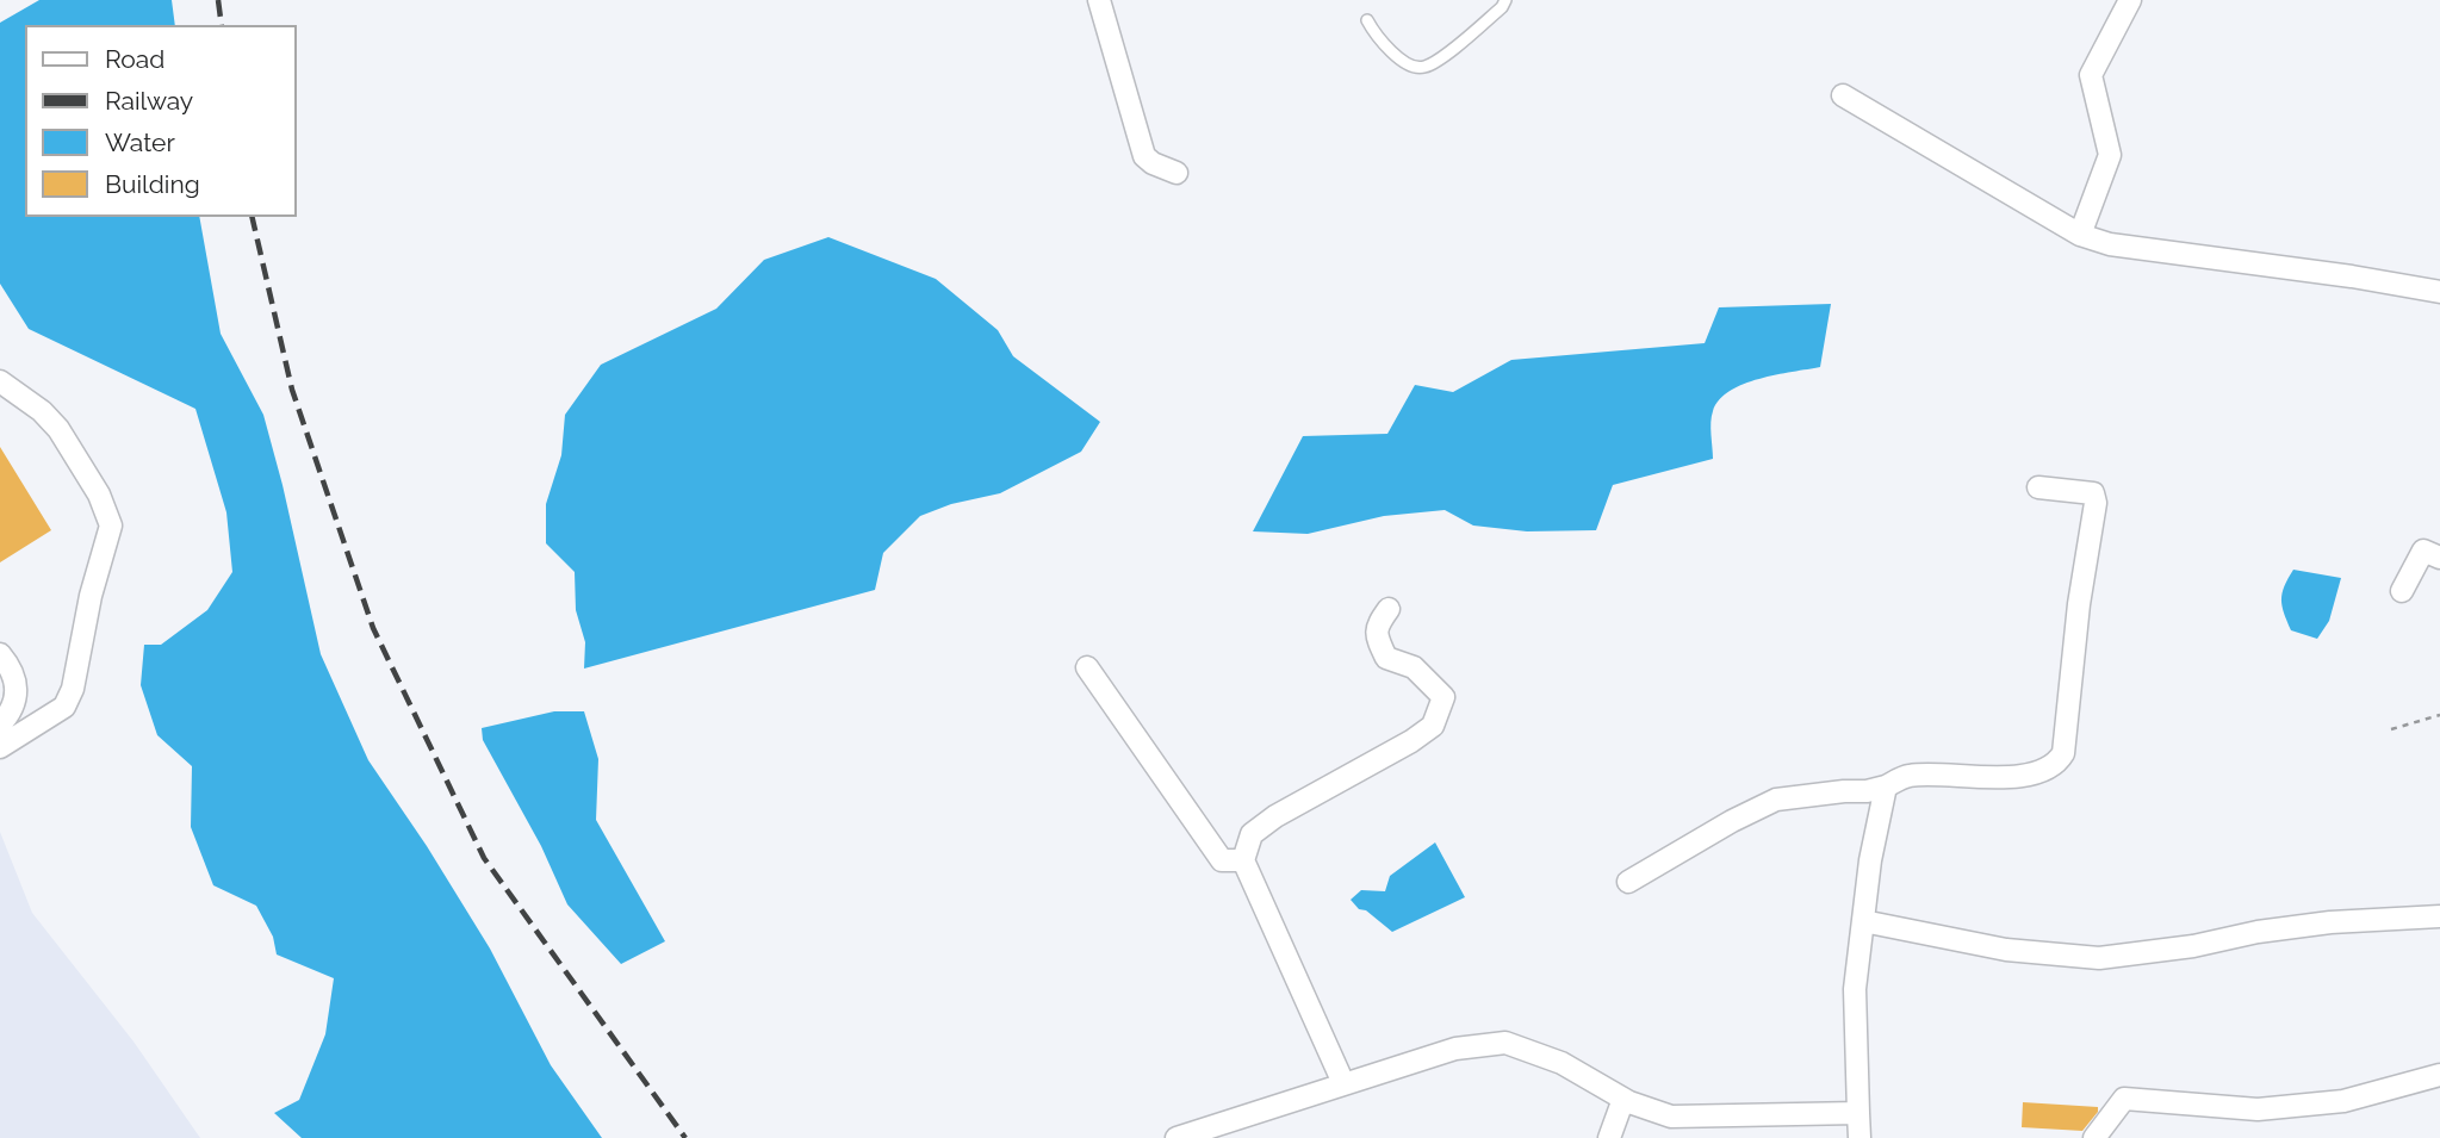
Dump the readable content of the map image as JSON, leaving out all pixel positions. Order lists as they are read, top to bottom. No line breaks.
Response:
{"legend":["Road","Railway","Water","Building"]}
